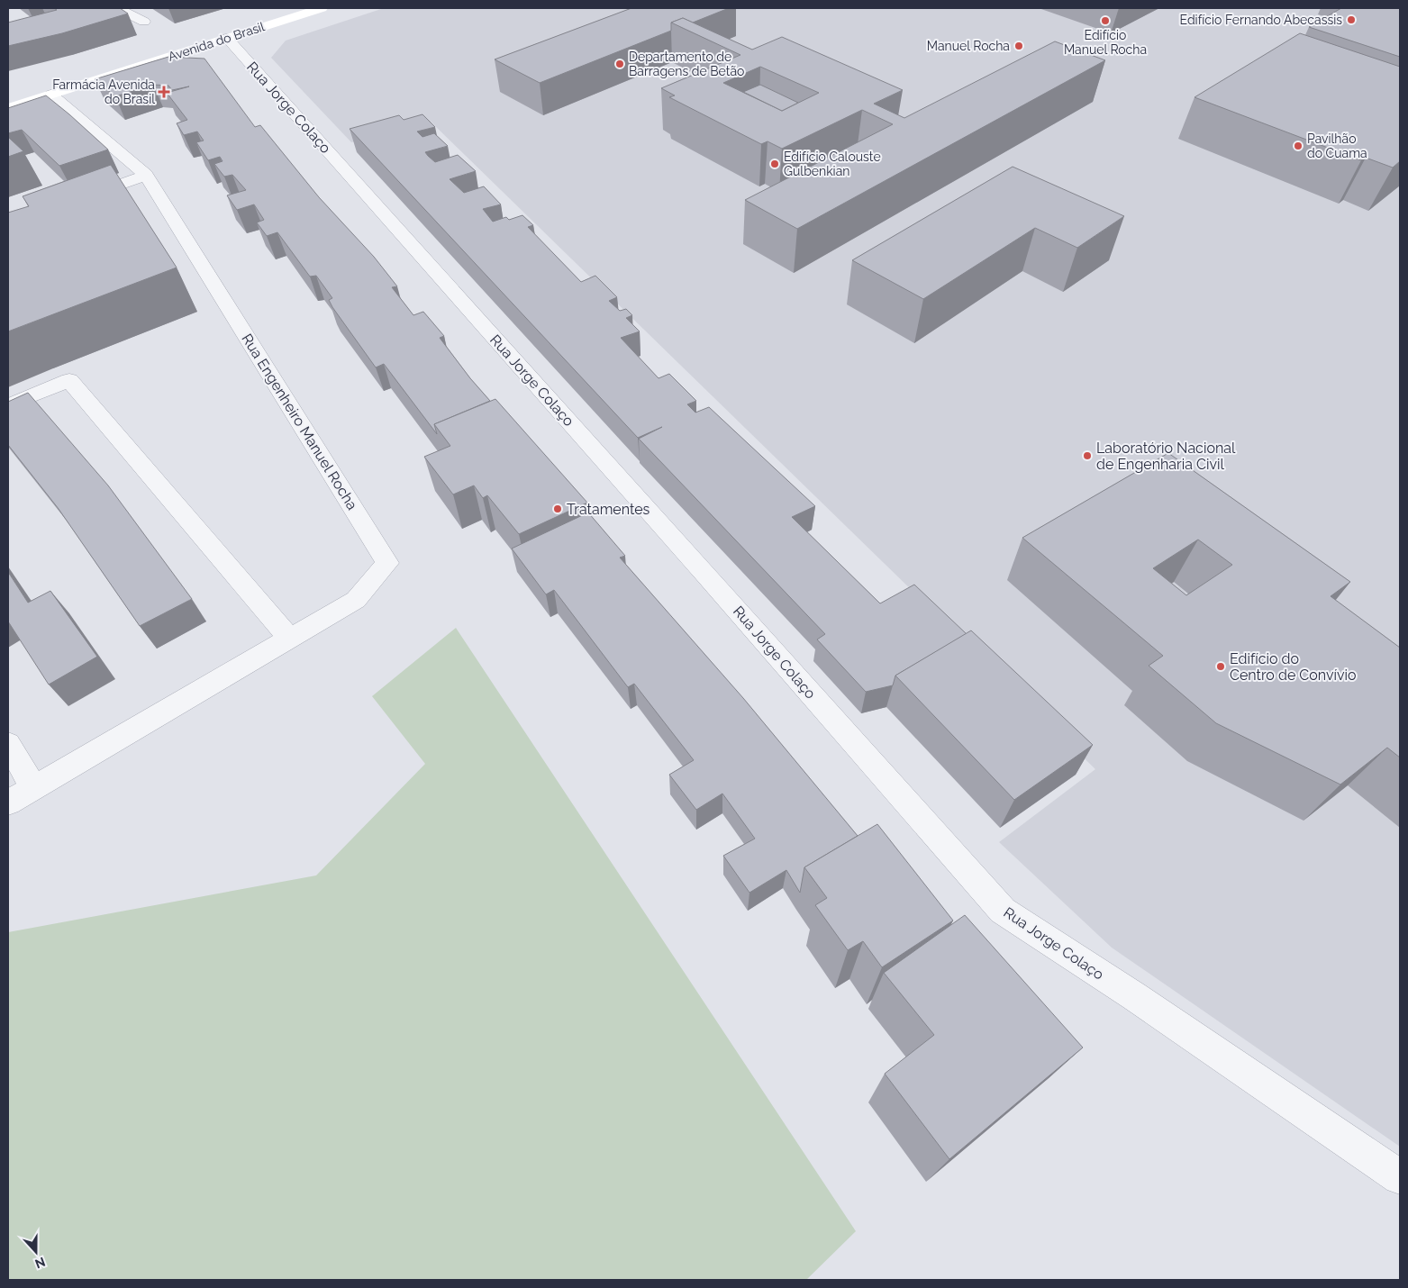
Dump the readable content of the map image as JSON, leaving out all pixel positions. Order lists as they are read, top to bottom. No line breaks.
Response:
{"streets":{"main road":["Avenida do Brasil"],"street":["Rua Jorge Colaço","Rua Engenheiro Manuel Rocha"]},"crossings":[["Avenida do Brasil","Rua Jorge Colaço"],["Avenida do Brasil","Rua Engenheiro Manuel Rocha"]],"places":{"other":["Edifício Fernando Abecassis","Edifício Manuel Rocha","Manuel Rocha","Departamento de Barragens de Betão","Pavilhão do Cuama","Edifício Calouste Gulbenkian","Laboratório Nacional de Engenharia Civil","Tratamentes","Edifício do Centro de Convívio"],"health":["Farmácia Avenida do Brasil"]},"north":"bottom"}
